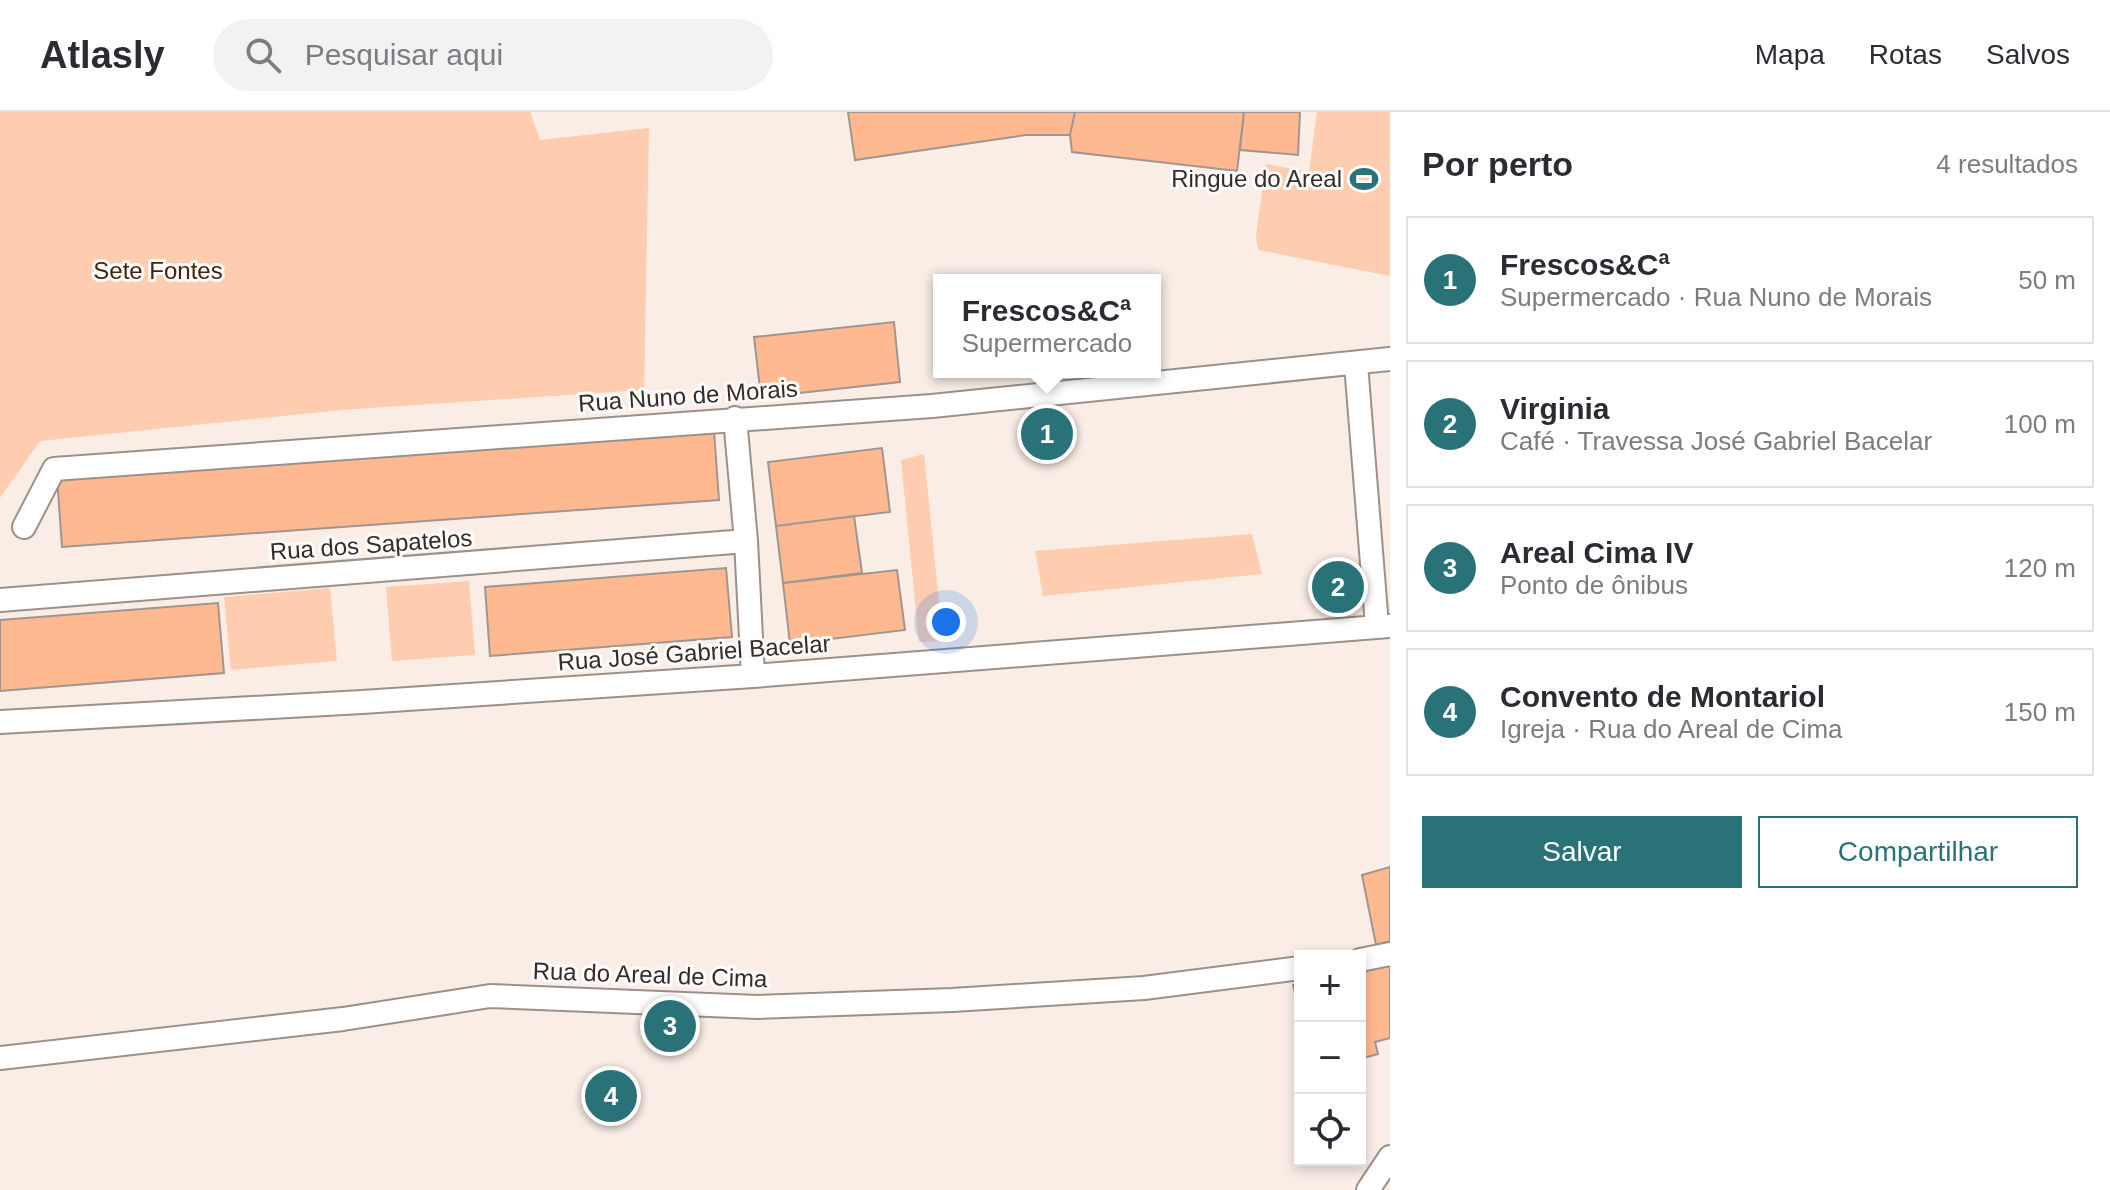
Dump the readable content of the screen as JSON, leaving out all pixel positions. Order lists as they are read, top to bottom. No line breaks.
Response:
{"streets":{"street":["Rua Nuno de Morais","Rua dos Sapatelos","Rua José Gabriel Bacelar","Rua do Areal de Cima"]},"parks":["Sete Fontes"],"places":{"sports":["Ringue do Areal"]},"page":{"header":"Atlasly","search":"Pesquisar aqui","nav":["Mapa","Rotas","Salvos"],"heading":["Por perto","4 resultados"],"list":[{"mark":"1","name":"Frescos&Cª","note":"Supermercado · Rua Nuno de Morais","value":"50 m"},{"mark":"2","name":"Virginia","note":"Café · Travessa José Gabriel Bacelar","value":"100 m"},{"mark":"3","name":"Areal Cima IV","note":"Ponto de ônibus","value":"120 m"},{"mark":"4","name":"Convento de Montariol","note":"Igreja · Rua do Areal de Cima","value":"150 m"}],"popup":["Frescos&Cª","Supermercado"],"pins":["1","2","3","4"],"buttons":["Salvar","Compartilhar"],"map_buttons":["+","−"]}}
